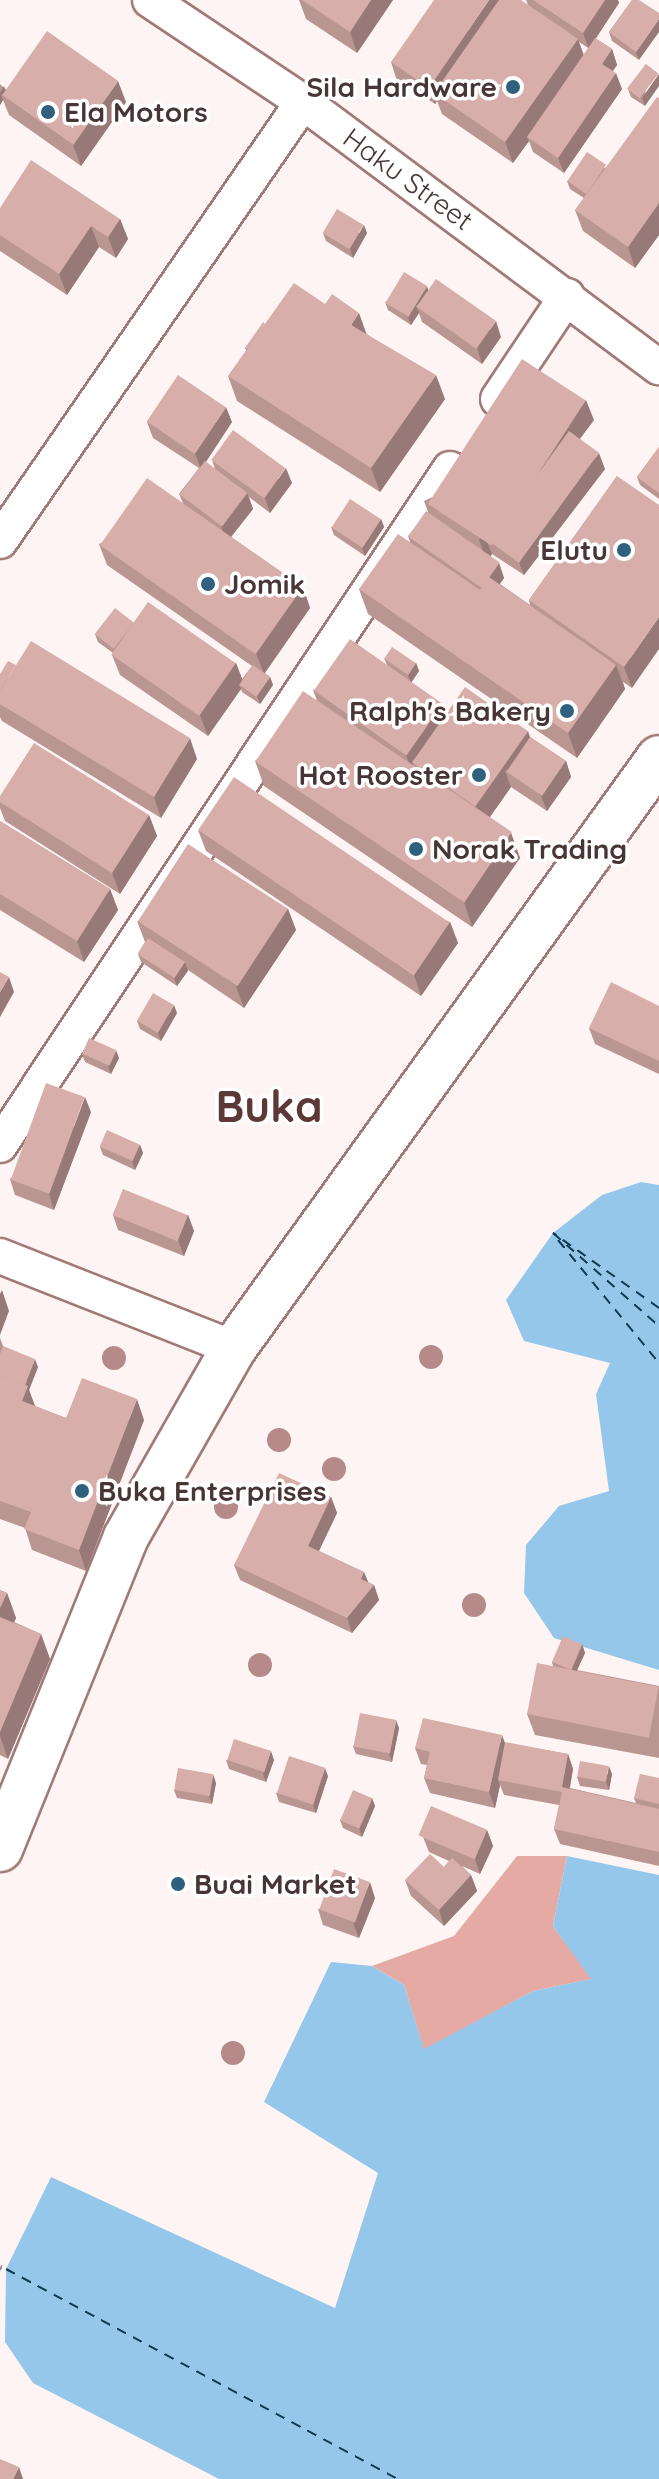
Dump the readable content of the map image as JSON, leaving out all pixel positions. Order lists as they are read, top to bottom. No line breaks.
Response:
{"streets":{"street":["Haku Street"]},"districts":["Buka"],"places":["Sila Hardware","Ela Motors","Elutu","Jomik","Ralph's Bakery","Hot Rooster","Norak Trading","Buka Enterprises","Buai Market"]}
